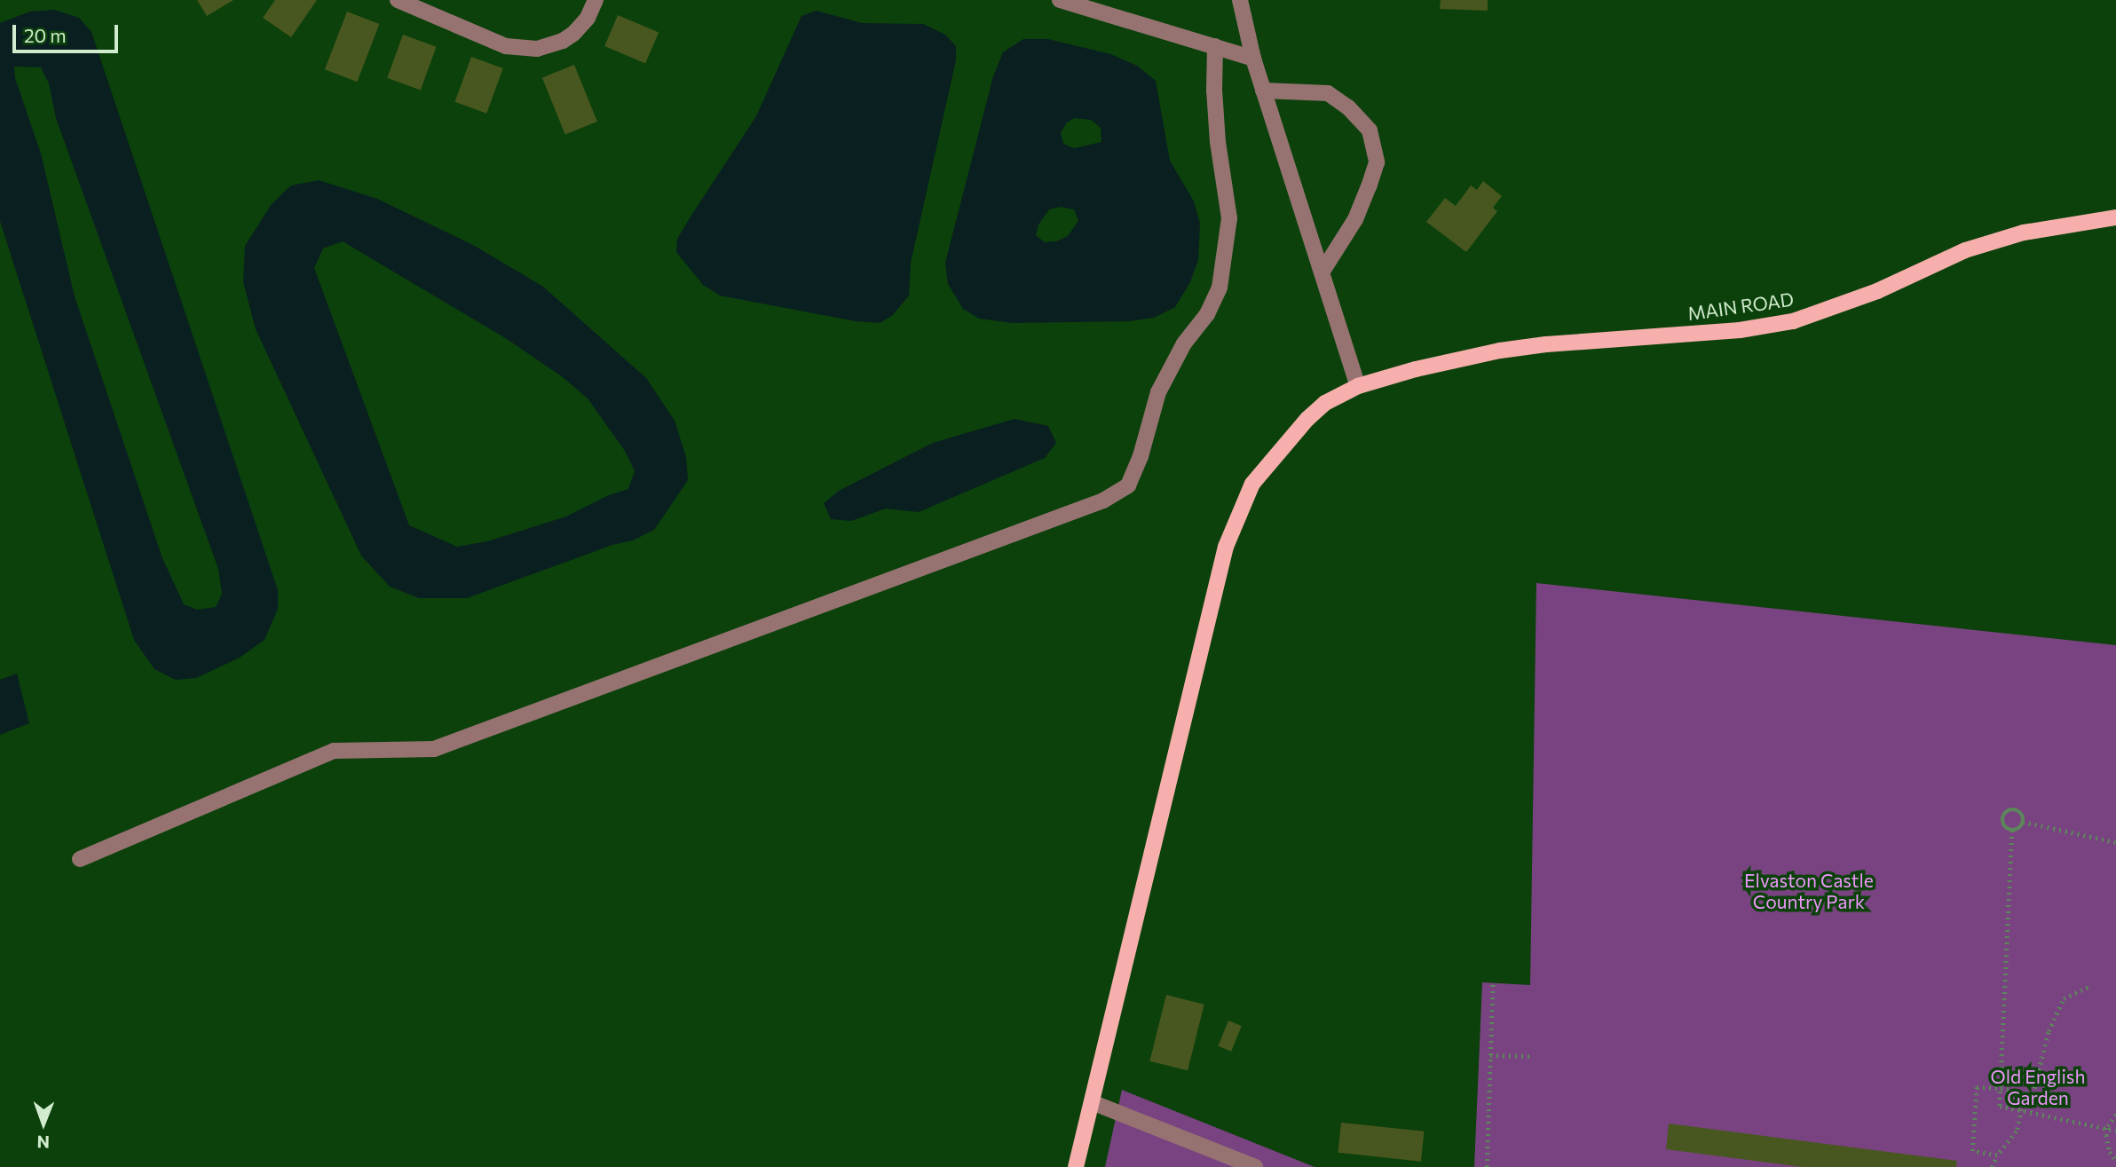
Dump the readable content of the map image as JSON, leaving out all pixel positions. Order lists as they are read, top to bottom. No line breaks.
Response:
{"streets":{"main road":["MAIN ROAD"]},"parks":["Elvaston Castle Country Park","Old English Garden"],"scale_bar":"20 m","north":"bottom"}
